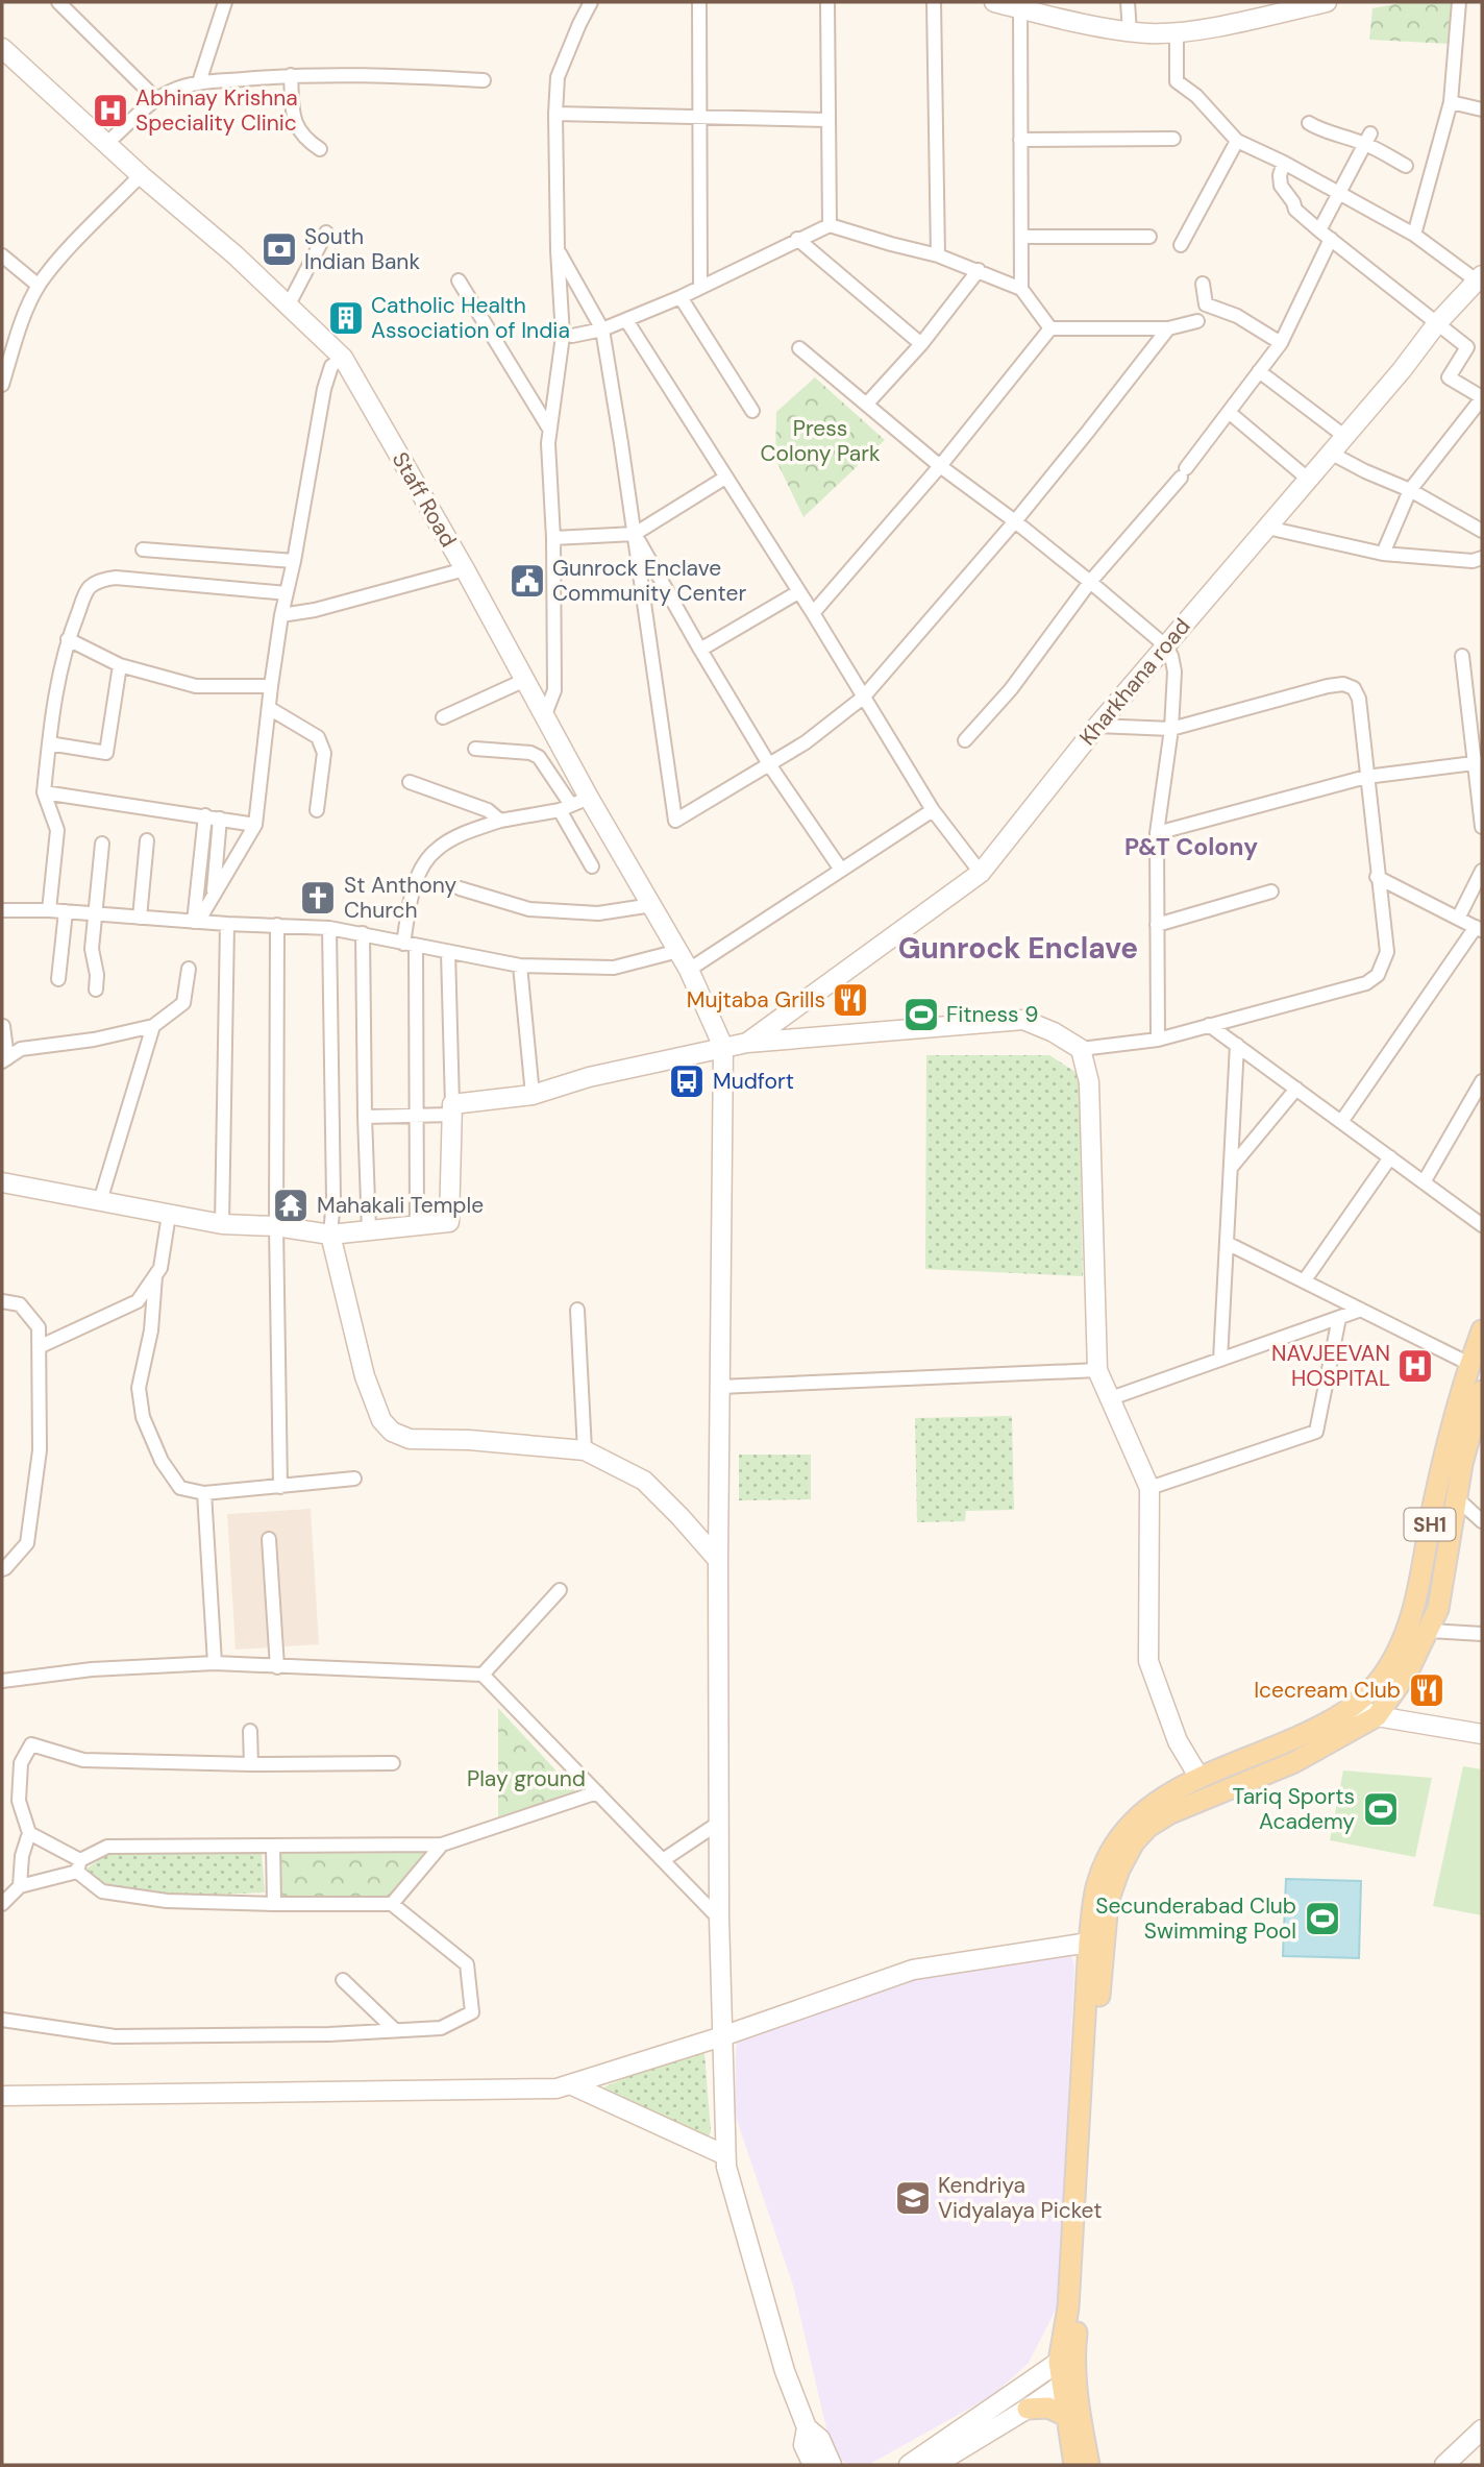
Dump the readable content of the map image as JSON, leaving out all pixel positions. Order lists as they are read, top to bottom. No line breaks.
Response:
{"streets":{"main road":["SH1"],"street":["Staff Road","Kharkhana road"]},"districts":["P&T Colony","Gunrock Enclave"],"parks":["Press Colony Park","Play ground"],"places":{"hospital":["Abhinay Krishna Speciality Clinic","NAVJEEVAN HOSPITAL"],"bank":["South Indian Bank"],"building":["Catholic Health Association of India"],"public building":["Gunrock Enclave Community Center"],"church":["St Anthony Church"],"restaurant":["Mujtaba Grills","Icecream Club"],"sports":["Fitness 9","Tariq Sports Academy","Secunderabad Club Swimming Pool"],"bus stop":["Mudfort"],"temple":["Mahakali Temple"],"school or university":["Kendriya Vidyalaya Picket"]}}
